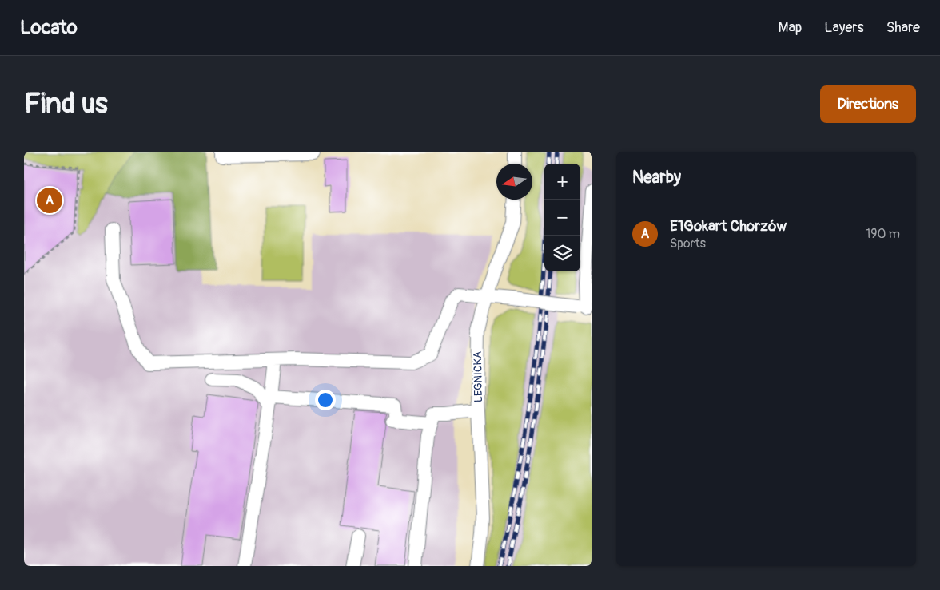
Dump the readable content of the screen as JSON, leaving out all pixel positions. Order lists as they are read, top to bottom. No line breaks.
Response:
{"streets":{"street":["LEGNICKA"]},"north":"left","page":{"header":"Locato","nav":["Map","Layers","Share"],"buttons":"Directions","title":"Find us","heading":"Nearby","map_buttons":["+","−"],"pins":"A","list":[{"mark":"A","name":"E1Gokart Chorzów","note":"Sports","value":"190 m"}]}}
